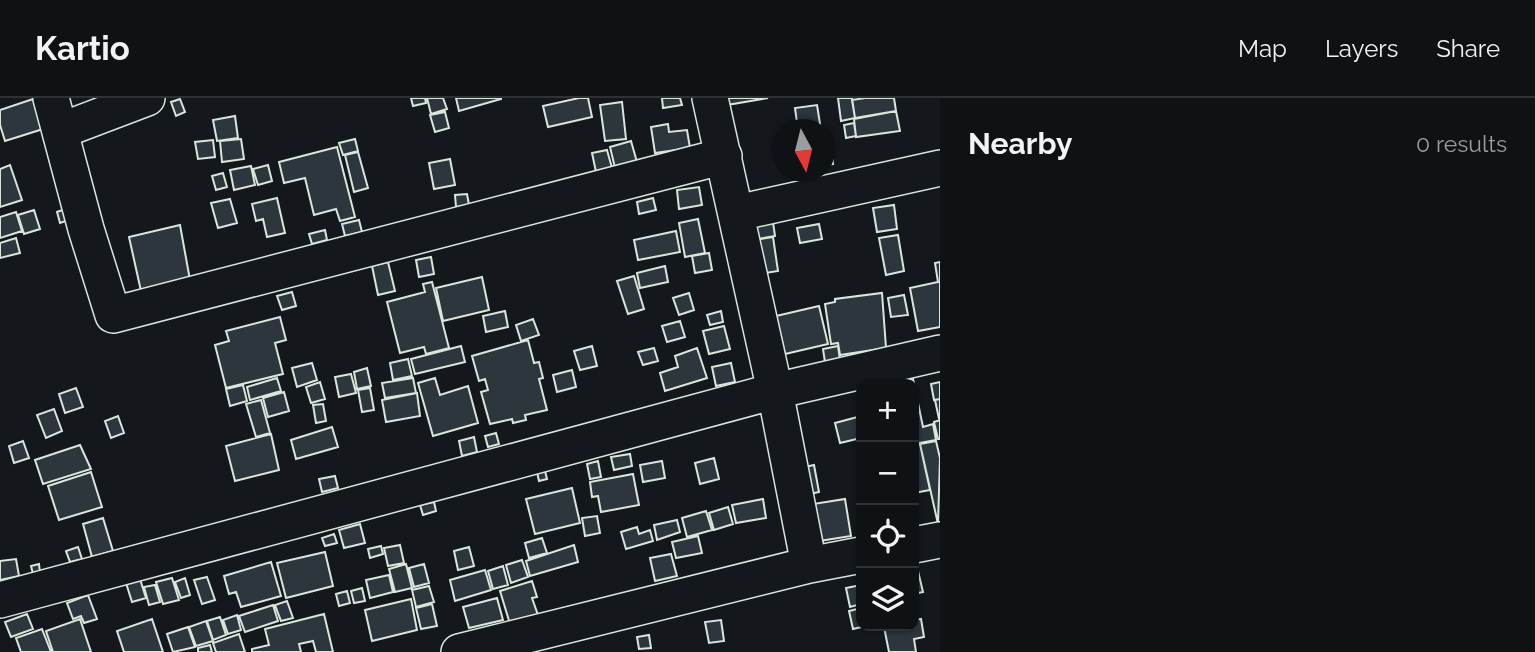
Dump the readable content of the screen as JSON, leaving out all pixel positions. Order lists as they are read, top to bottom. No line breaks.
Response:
{"north":"bottom","page":{"header":"Kartio","nav":["Map","Layers","Share"],"heading":["Nearby","0 results"],"map_buttons":["+","−"]}}
